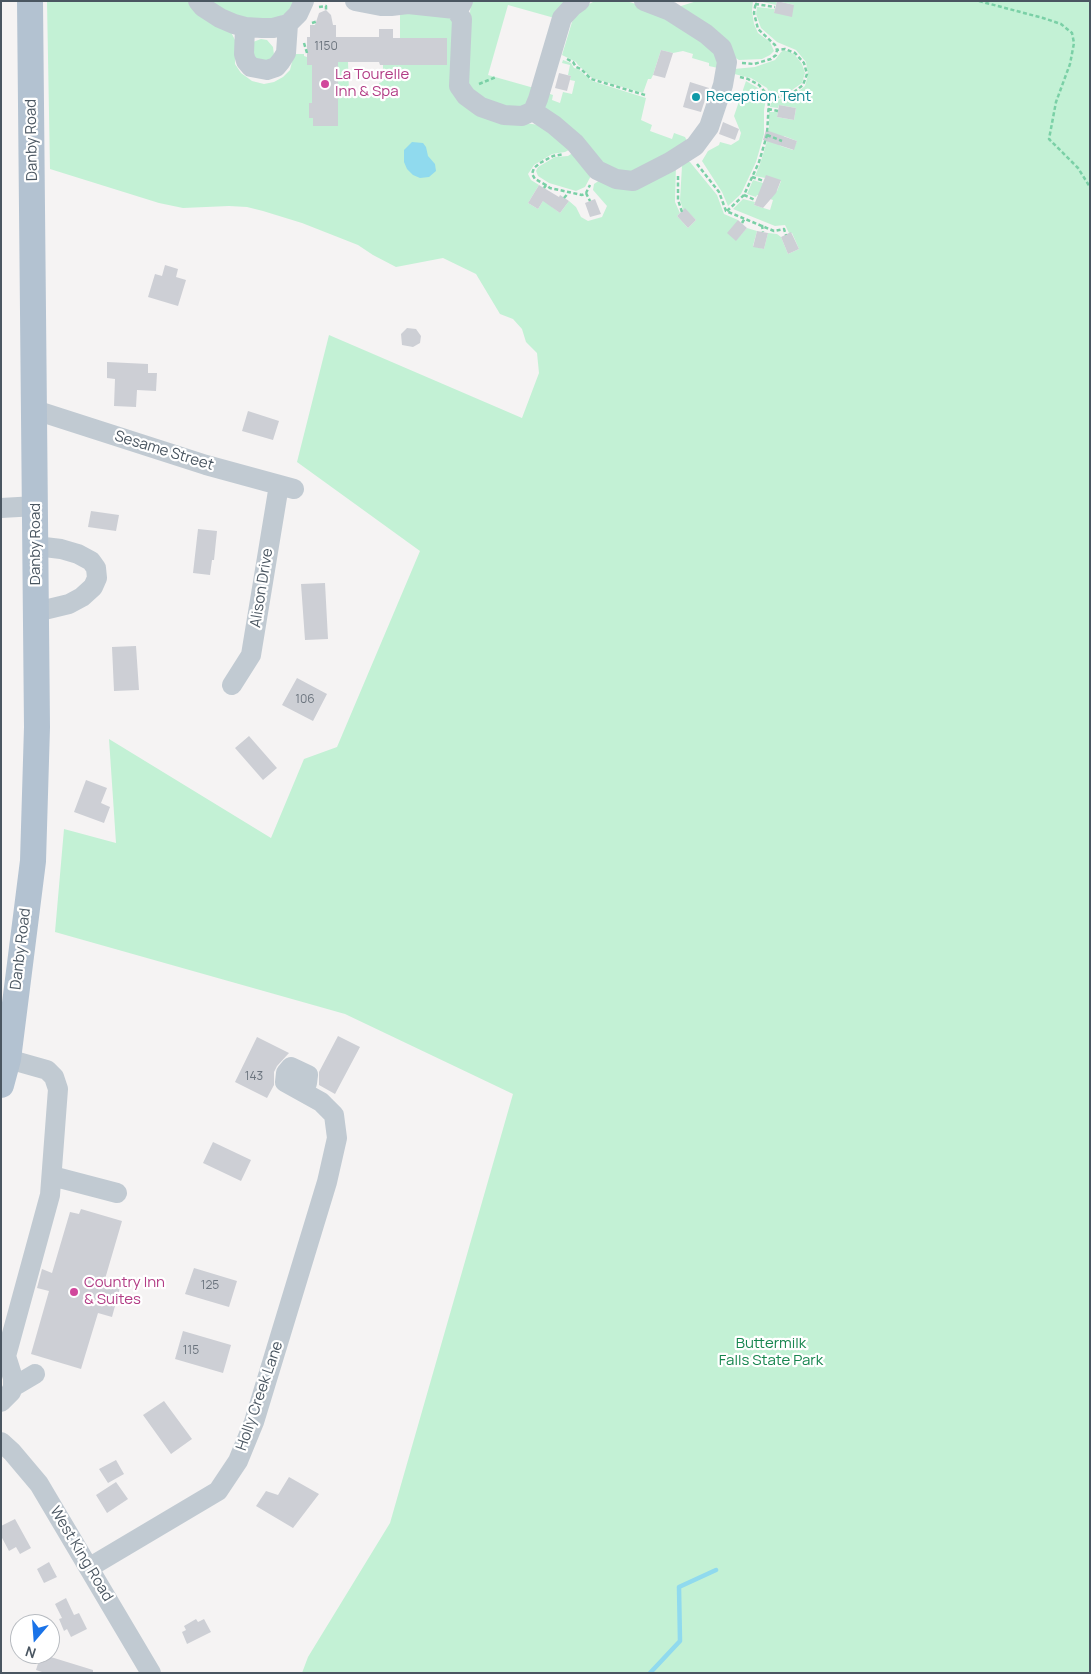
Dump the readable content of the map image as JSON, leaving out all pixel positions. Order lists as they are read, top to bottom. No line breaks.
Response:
{"streets":{"main road":["Danby Road"],"street":["Sesame Street","Alison Drive","Holly Creek Lane","West King Road"]},"crossings":[["Danby Road","Sesame Street"],["Sesame Street","Alison Drive"],["Holly Creek Lane","West King Road"]],"parks":["Buttermilk Falls State Park"],"places":["La Tourelle Inn & Spa","Reception Tent","Country Inn & Suites"],"house_numbers":["1150","106","143","125","115"],"north":"bottom"}
